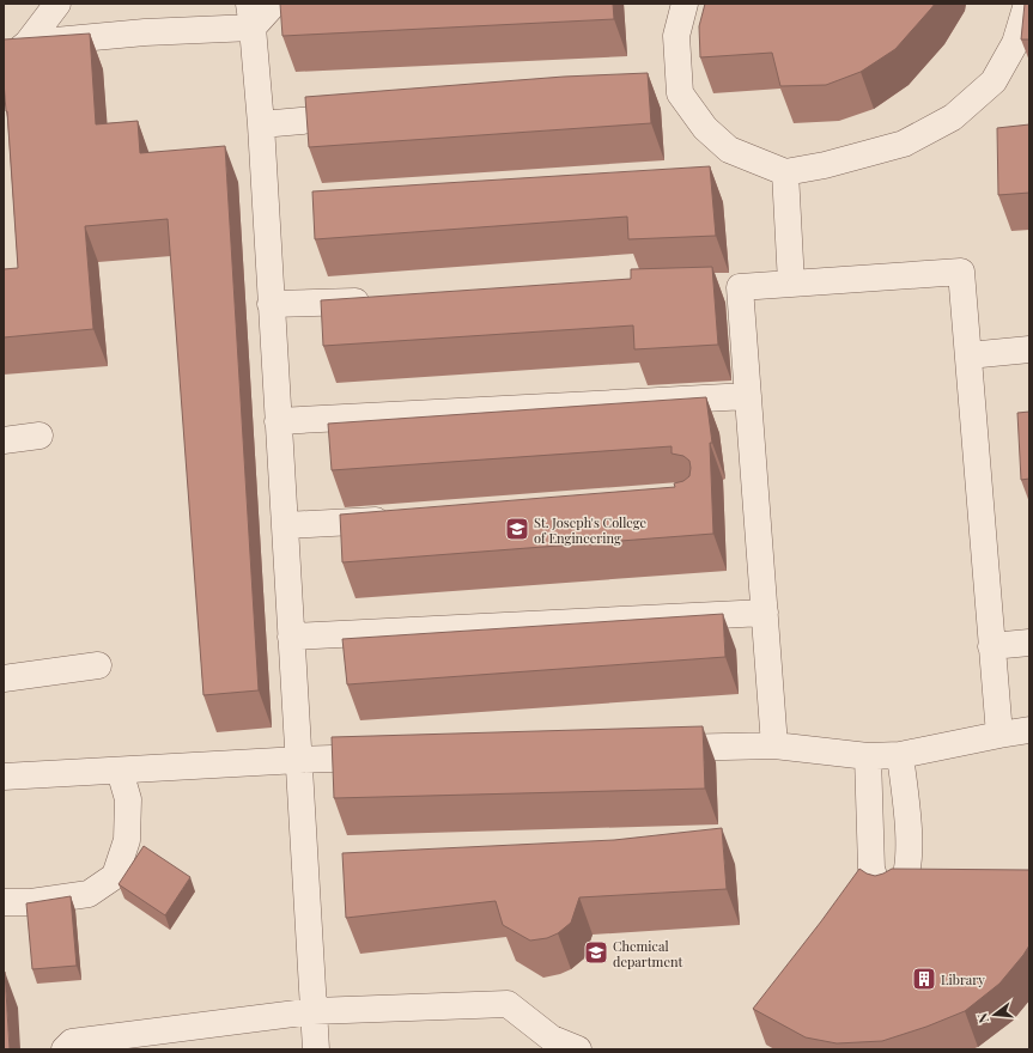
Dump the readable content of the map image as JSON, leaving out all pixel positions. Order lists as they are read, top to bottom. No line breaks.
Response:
{"places":{"school or university":["St. Joseph's College of Engineering","Chemical department"],"building":["Library"]},"north":"left"}
